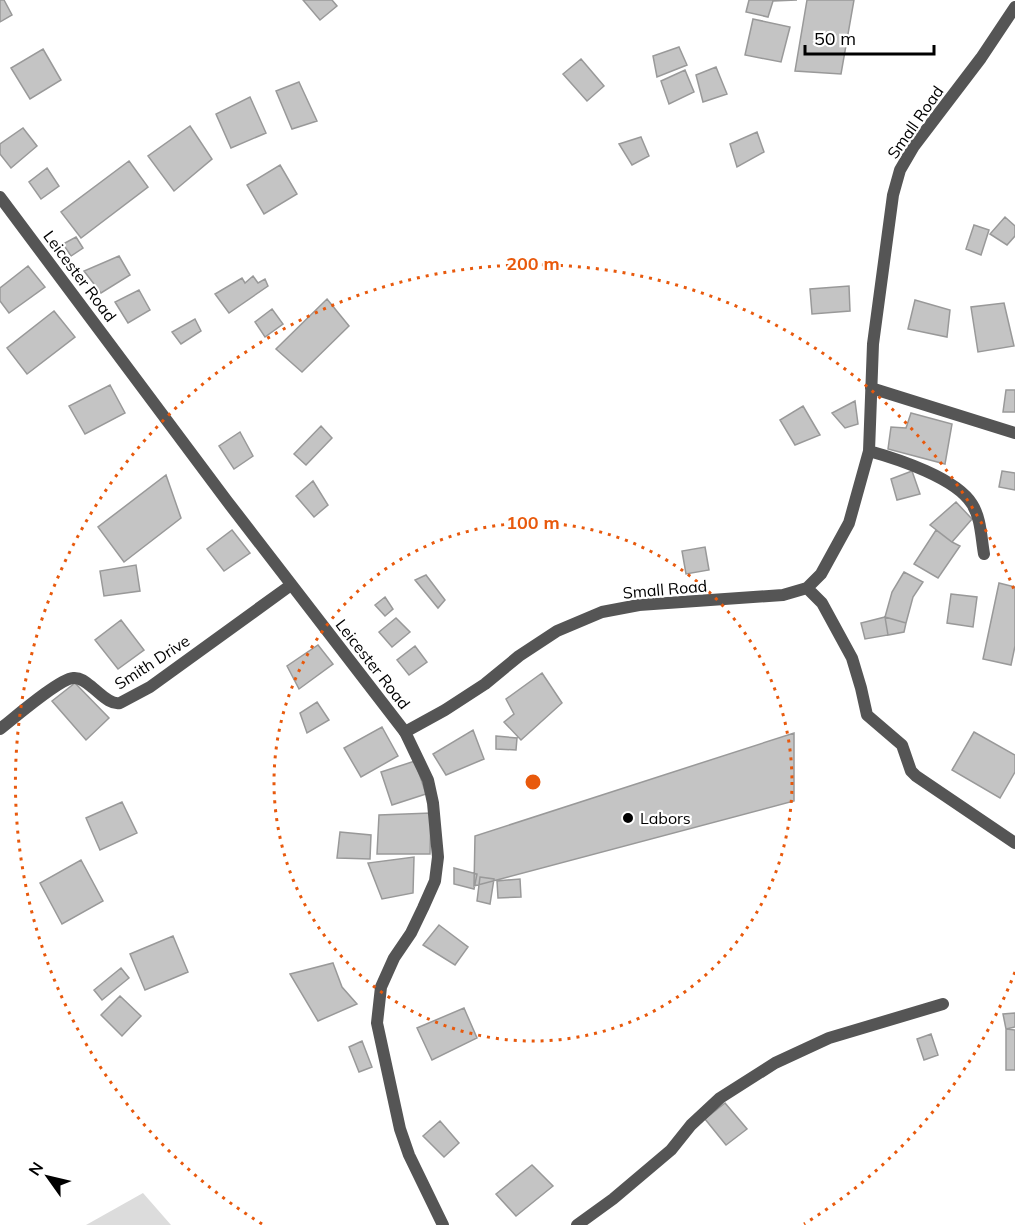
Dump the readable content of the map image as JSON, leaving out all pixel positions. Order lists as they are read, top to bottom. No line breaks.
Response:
{"streets":{"street":["Small Road","Leicester Road","Smith Drive"]},"crossings":[["Small Road","Leicester Road"],["Leicester Road","Smith Drive"]],"places":["Labors"],"scale_bar":"50 m","north":"top left","rings":["200 m","100 m"]}
